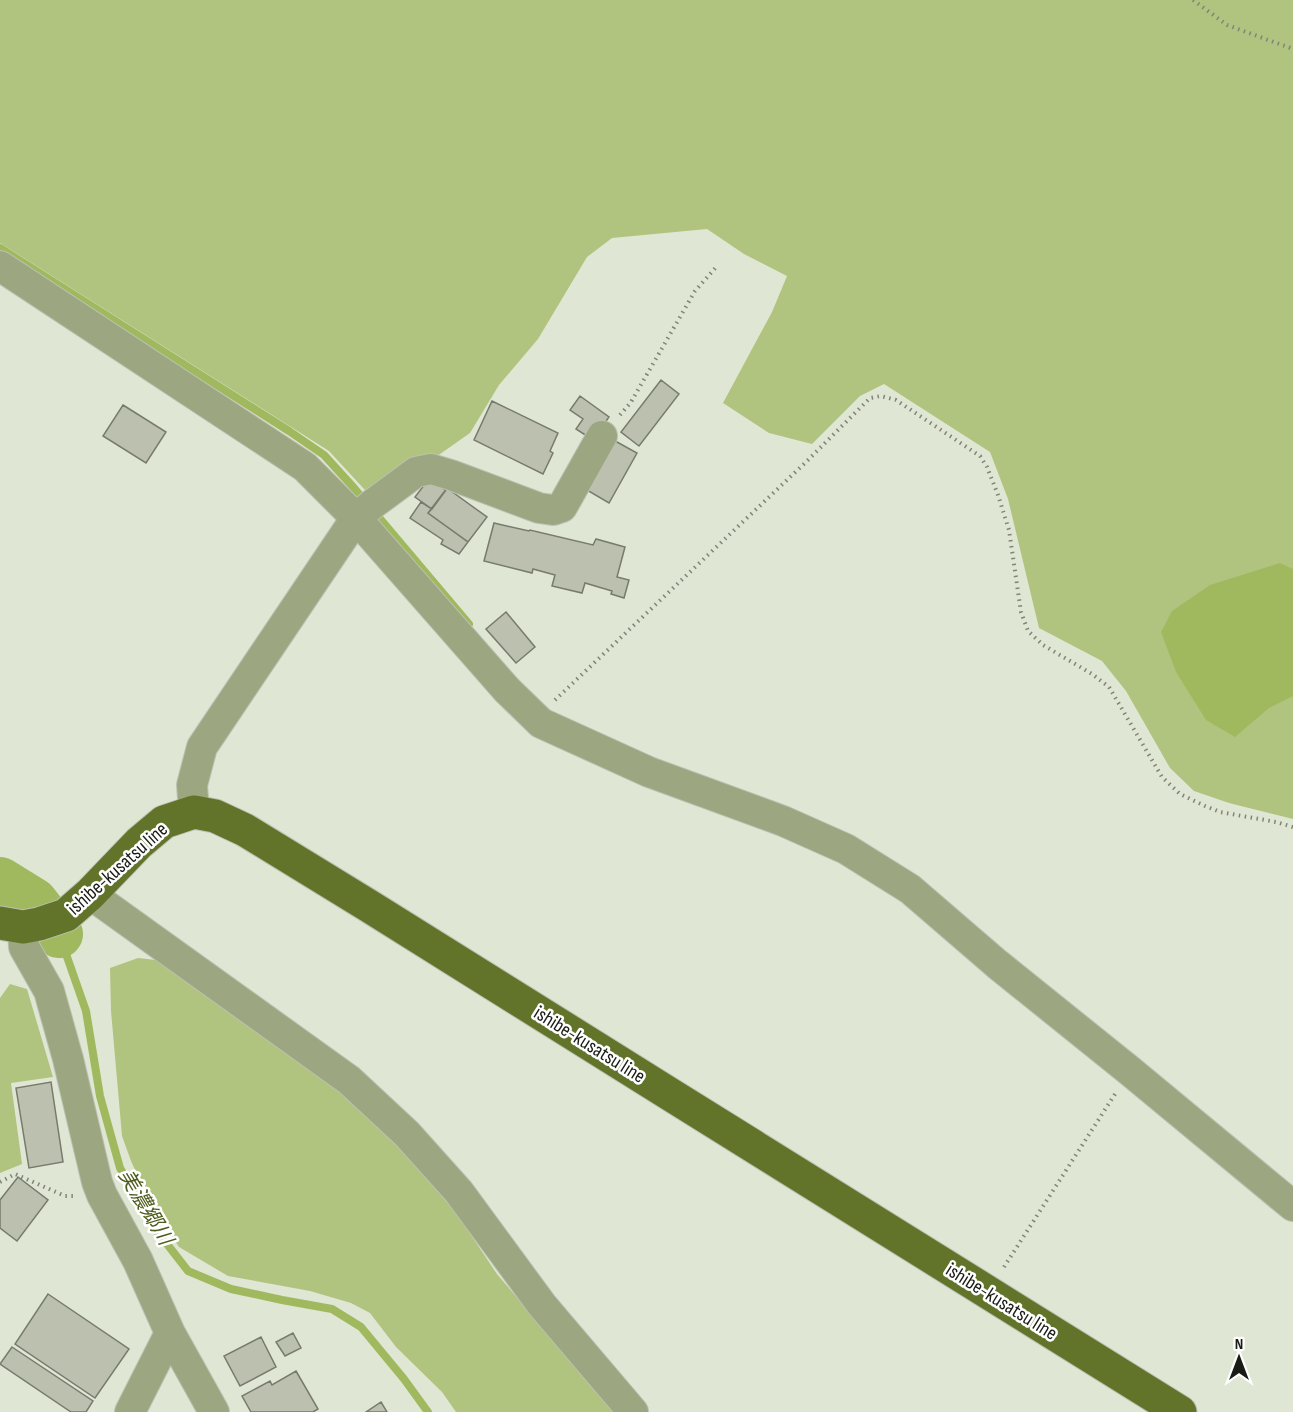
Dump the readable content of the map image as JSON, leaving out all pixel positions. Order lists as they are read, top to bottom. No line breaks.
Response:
{"streets":{"main road":["ishibe-kusatsu line"]},"water":["美濃郷川"],"north":"top"}
